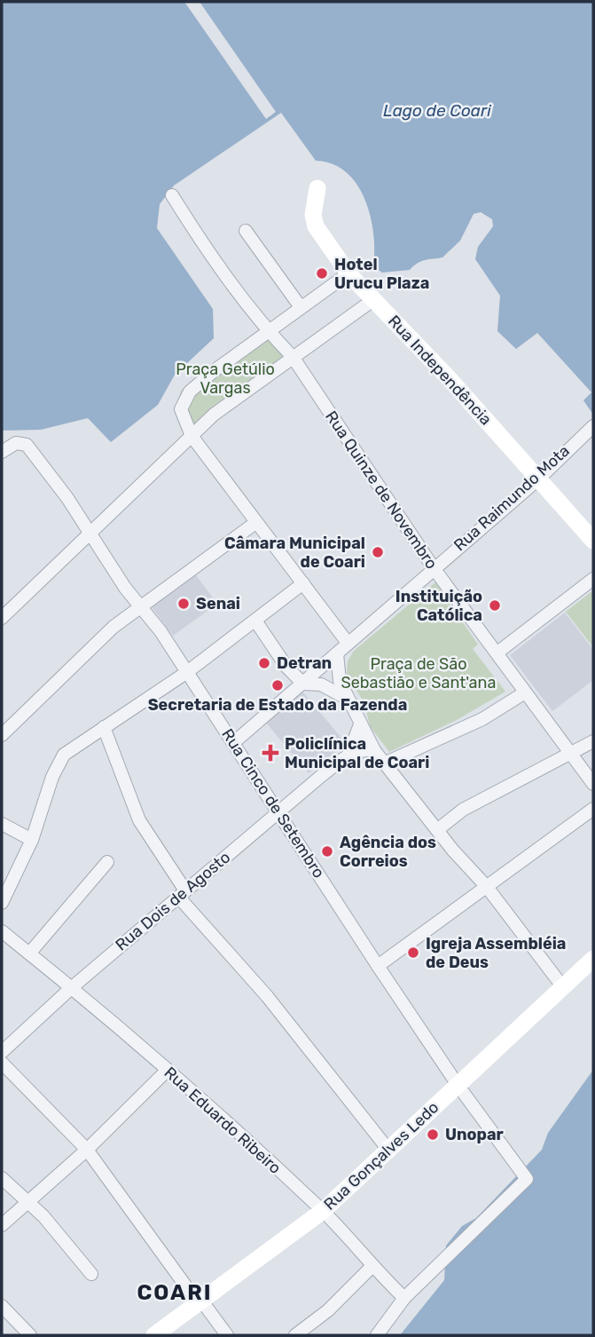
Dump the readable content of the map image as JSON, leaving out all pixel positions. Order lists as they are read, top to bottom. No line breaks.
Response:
{"streets":{"main road":["Rua Independência","Rua Gonçalves Ledo"],"street":["Rua Quinze de Novembro","Rua Raimundo Mota","Rua Cinco de Setembro","Rua Dois de Agosto","Rua Eduardo Ribeiro"]},"crossings":[["Rua Independência","Rua Raimundo Mota"],["Rua Quinze de Novembro","Rua Raimundo Mota"],["Rua Raimundo Mota","Rua Cinco de Setembro"],["Rua Cinco de Setembro","Rua Dois de Agosto"],["Rua Cinco de Setembro","Rua Eduardo Ribeiro"],["Rua Cinco de Setembro","Rua Gonçalves Ledo"],["Rua Dois de Agosto","Rua Eduardo Ribeiro"],["Rua Eduardo Ribeiro","Rua Gonçalves Ledo"]],"districts":["COARI"],"water":["Lago de Coari"],"parks":["Praça Getúlio Vargas","Praça de São Sebastião e Sant'ana"],"places":{"other":["Hotel Urucu Plaza","Câmara Municipal de Coari","Senai","Instituição Católica","Detran","Secretaria de Estado da Fazenda","Agência dos Correios","Igreja Assembléia de Deus","Unopar"],"health":["Policlínica Municipal de Coari"]}}
